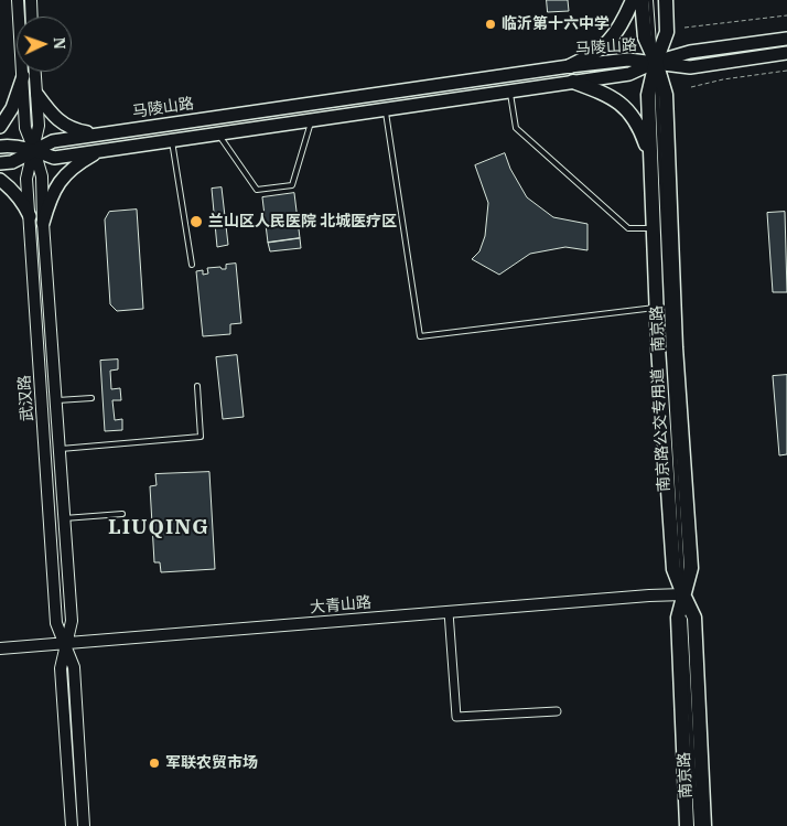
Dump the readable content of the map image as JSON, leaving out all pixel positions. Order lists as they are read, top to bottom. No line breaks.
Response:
{"streets":{"highway":["南京路"],"main road":["马陵山路","武汉路","大青山路"]},"crossings":[["马陵山路","南京路"],["马陵山路","武汉路"],["南京路","大青山路"],["武汉路","大青山路"]],"districts":["LIUQING"],"places":["临沂第十六中学","兰山区人民医院 北城医疗区","军联农贸市场"],"north":"right"}
